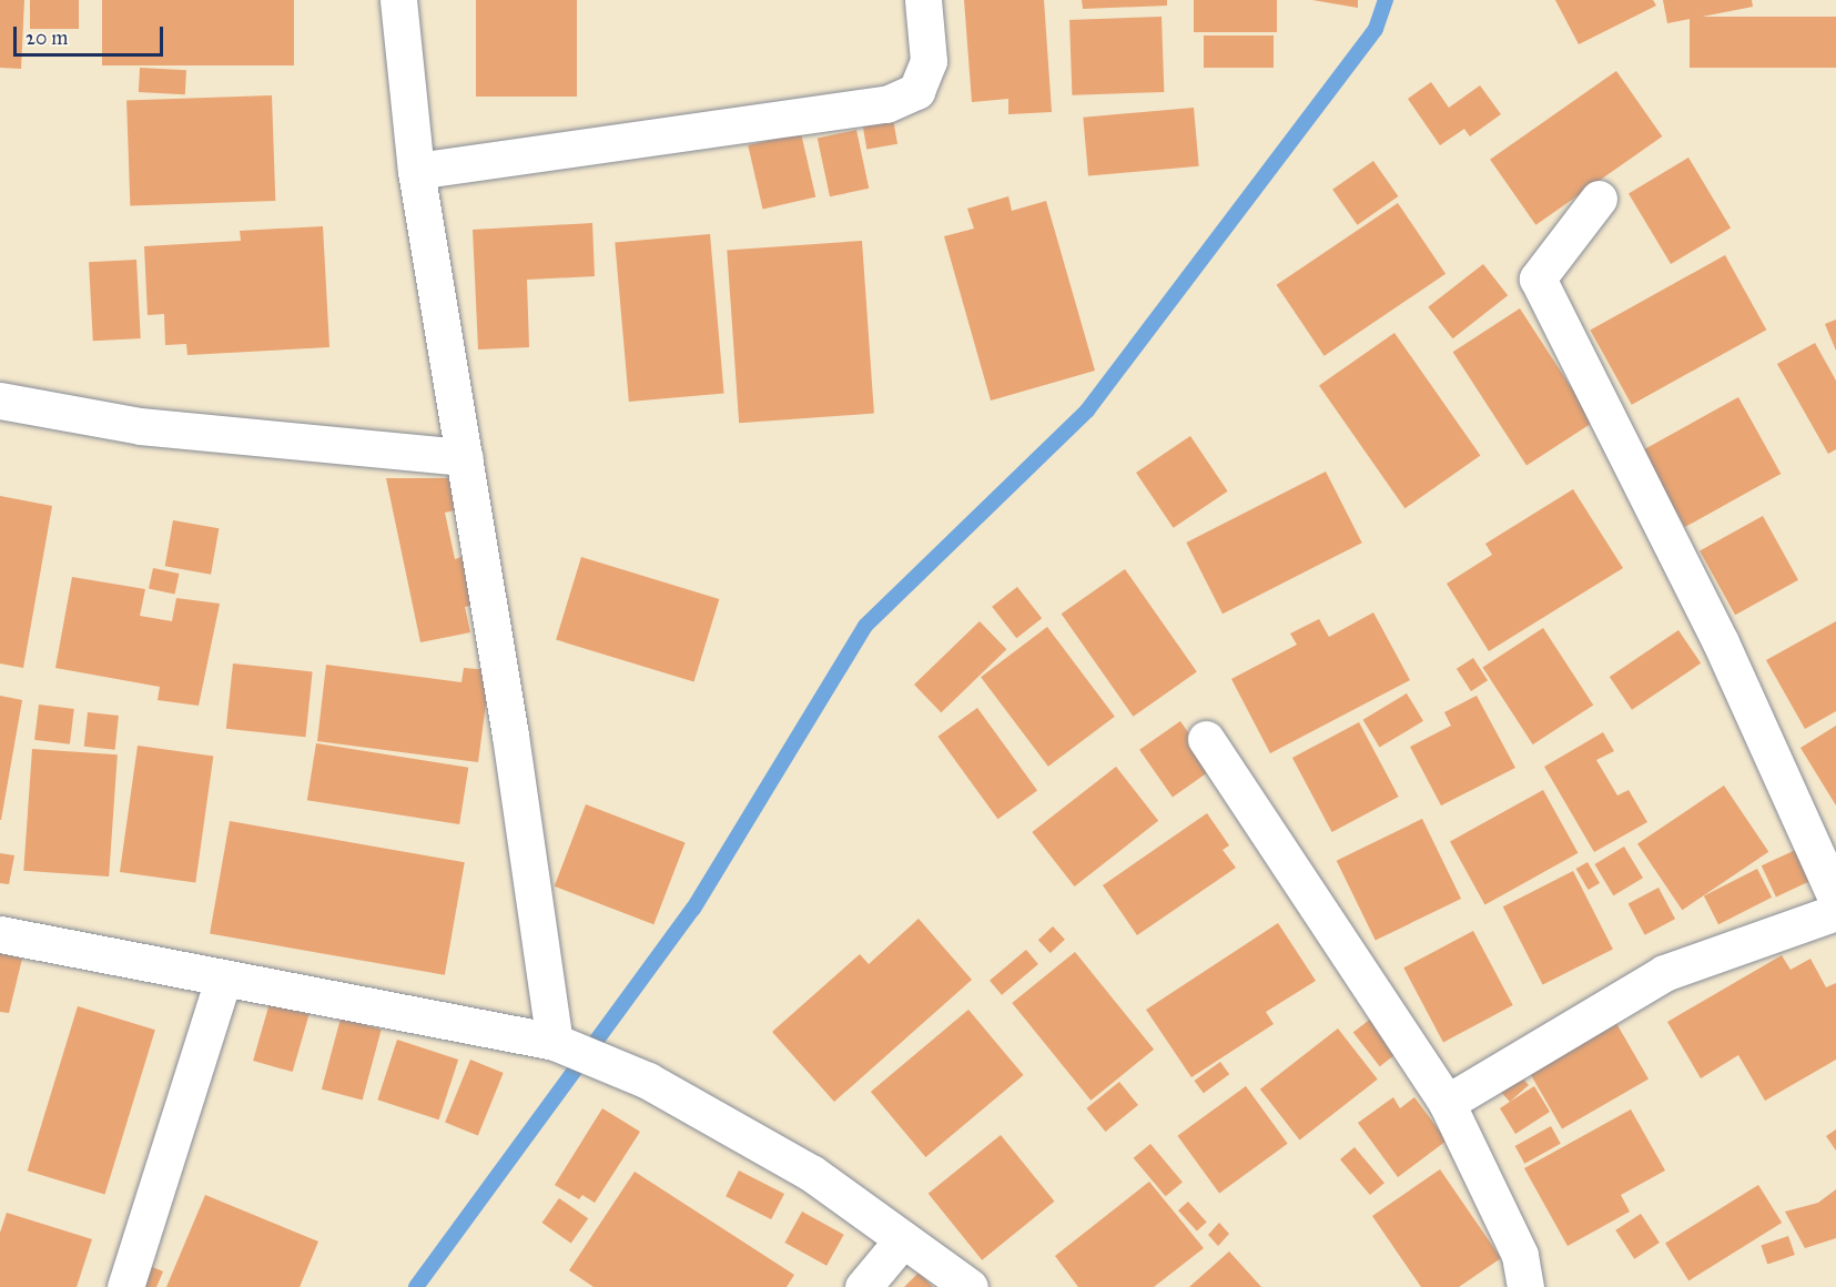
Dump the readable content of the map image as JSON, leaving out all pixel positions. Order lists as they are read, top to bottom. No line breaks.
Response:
{"scale_bar":"20 m"}
